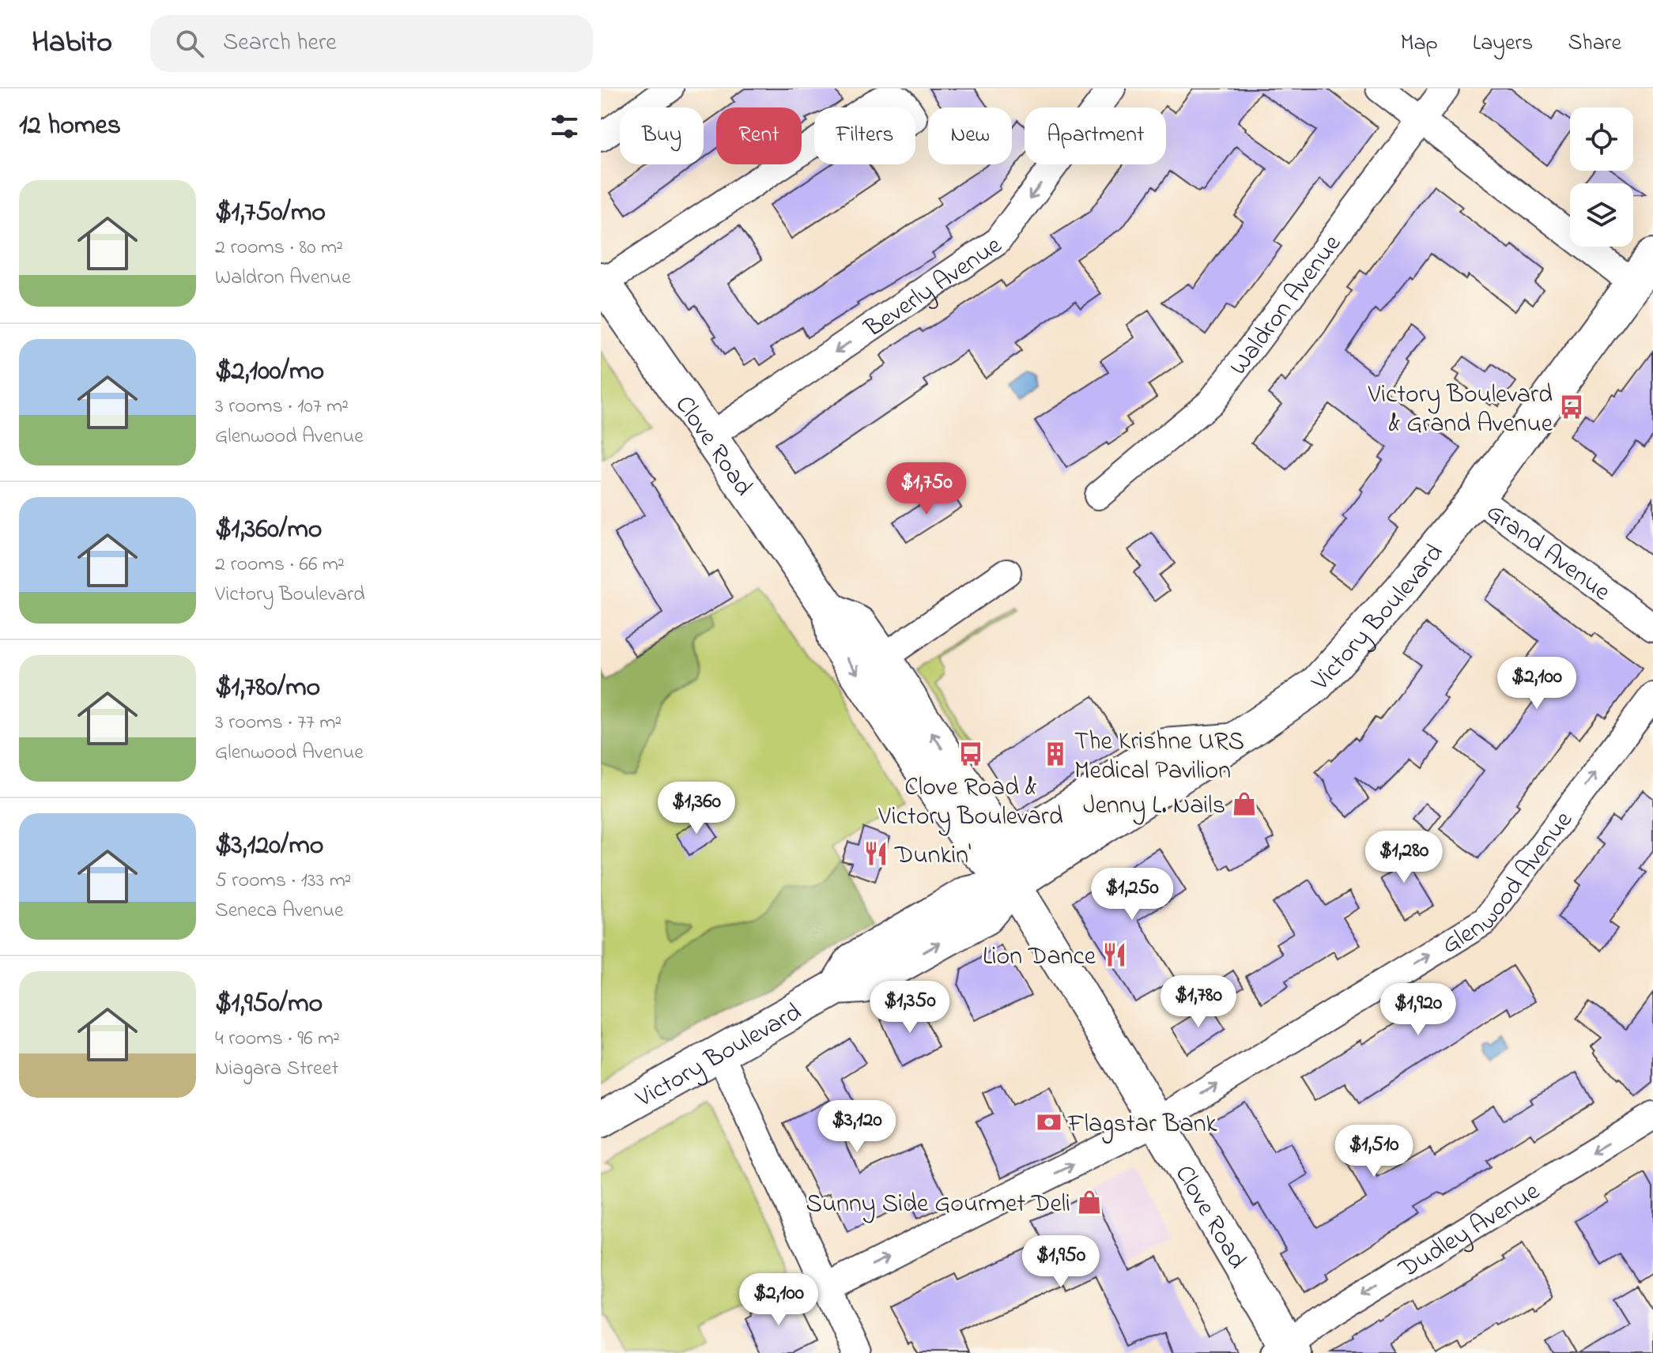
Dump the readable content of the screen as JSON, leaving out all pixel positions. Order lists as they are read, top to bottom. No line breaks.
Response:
{"streets":{"main road":["Clove Road","Victory Boulevard"],"street":["Beverly Avenue","Waldron Avenue","Grand Avenue","Glenwood Avenue","Dudley Avenue"]},"crossings":[["Beverly Avenue","Clove Road"],["Clove Road","Victory Boulevard"],["Clove Road","Glenwood Avenue"],["Clove Road","Dudley Avenue"],["Grand Avenue","Victory Boulevard"]],"one_way":["Glenwood Avenue","Dudley Avenue"],"places":{"bus stop":["Victory Boulevard & Grand Avenue","Clove Road & Victory Boulevard"],"building":["The Krishne URS Medical Pavilion"],"shop":["Jenny L. Nails","Sunny Side Gourmet Deli"],"restaurant":["Dunkin'","Lion Dance"],"bank":["Flagstar Bank"]},"page":{"header":"Habito","search":"Search here","nav":["Map","Layers","Share"],"heading":"12 homes","chip":["Buy","Rent","Filters","New","Apartment"],"list":[{"name":"$1,750/mo","note":"2 rooms · 80 m² · Waldron Avenue"},{"name":"$2,100/mo","note":"3 rooms · 107 m² · Glenwood Avenue"},{"name":"$1,360/mo","note":"2 rooms · 66 m² · Victory Boulevard"},{"name":"$1,780/mo","note":"3 rooms · 77 m² · Glenwood Avenue"},{"name":"$3,120/mo","note":"5 rooms · 133 m² · Seneca Avenue"},{"name":"$1,950/mo","note":"4 rooms · 96 m² · Niagara Street"}],"price":["$1,750","$2,100","$1,360","$1,280","$1,250","$1,780","$1,350","$1,920","$3,120","$1,510","$1,950","$2,100"]}}
